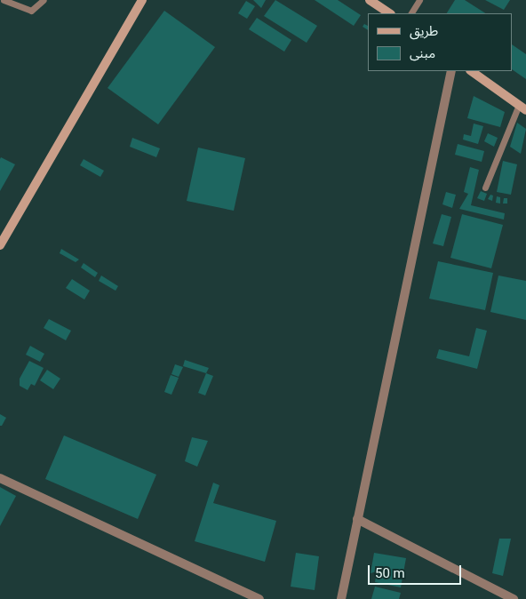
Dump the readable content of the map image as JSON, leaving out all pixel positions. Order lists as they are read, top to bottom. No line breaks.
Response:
{"legend":["طريق","مبنى"],"scale_bar":"50 m"}
